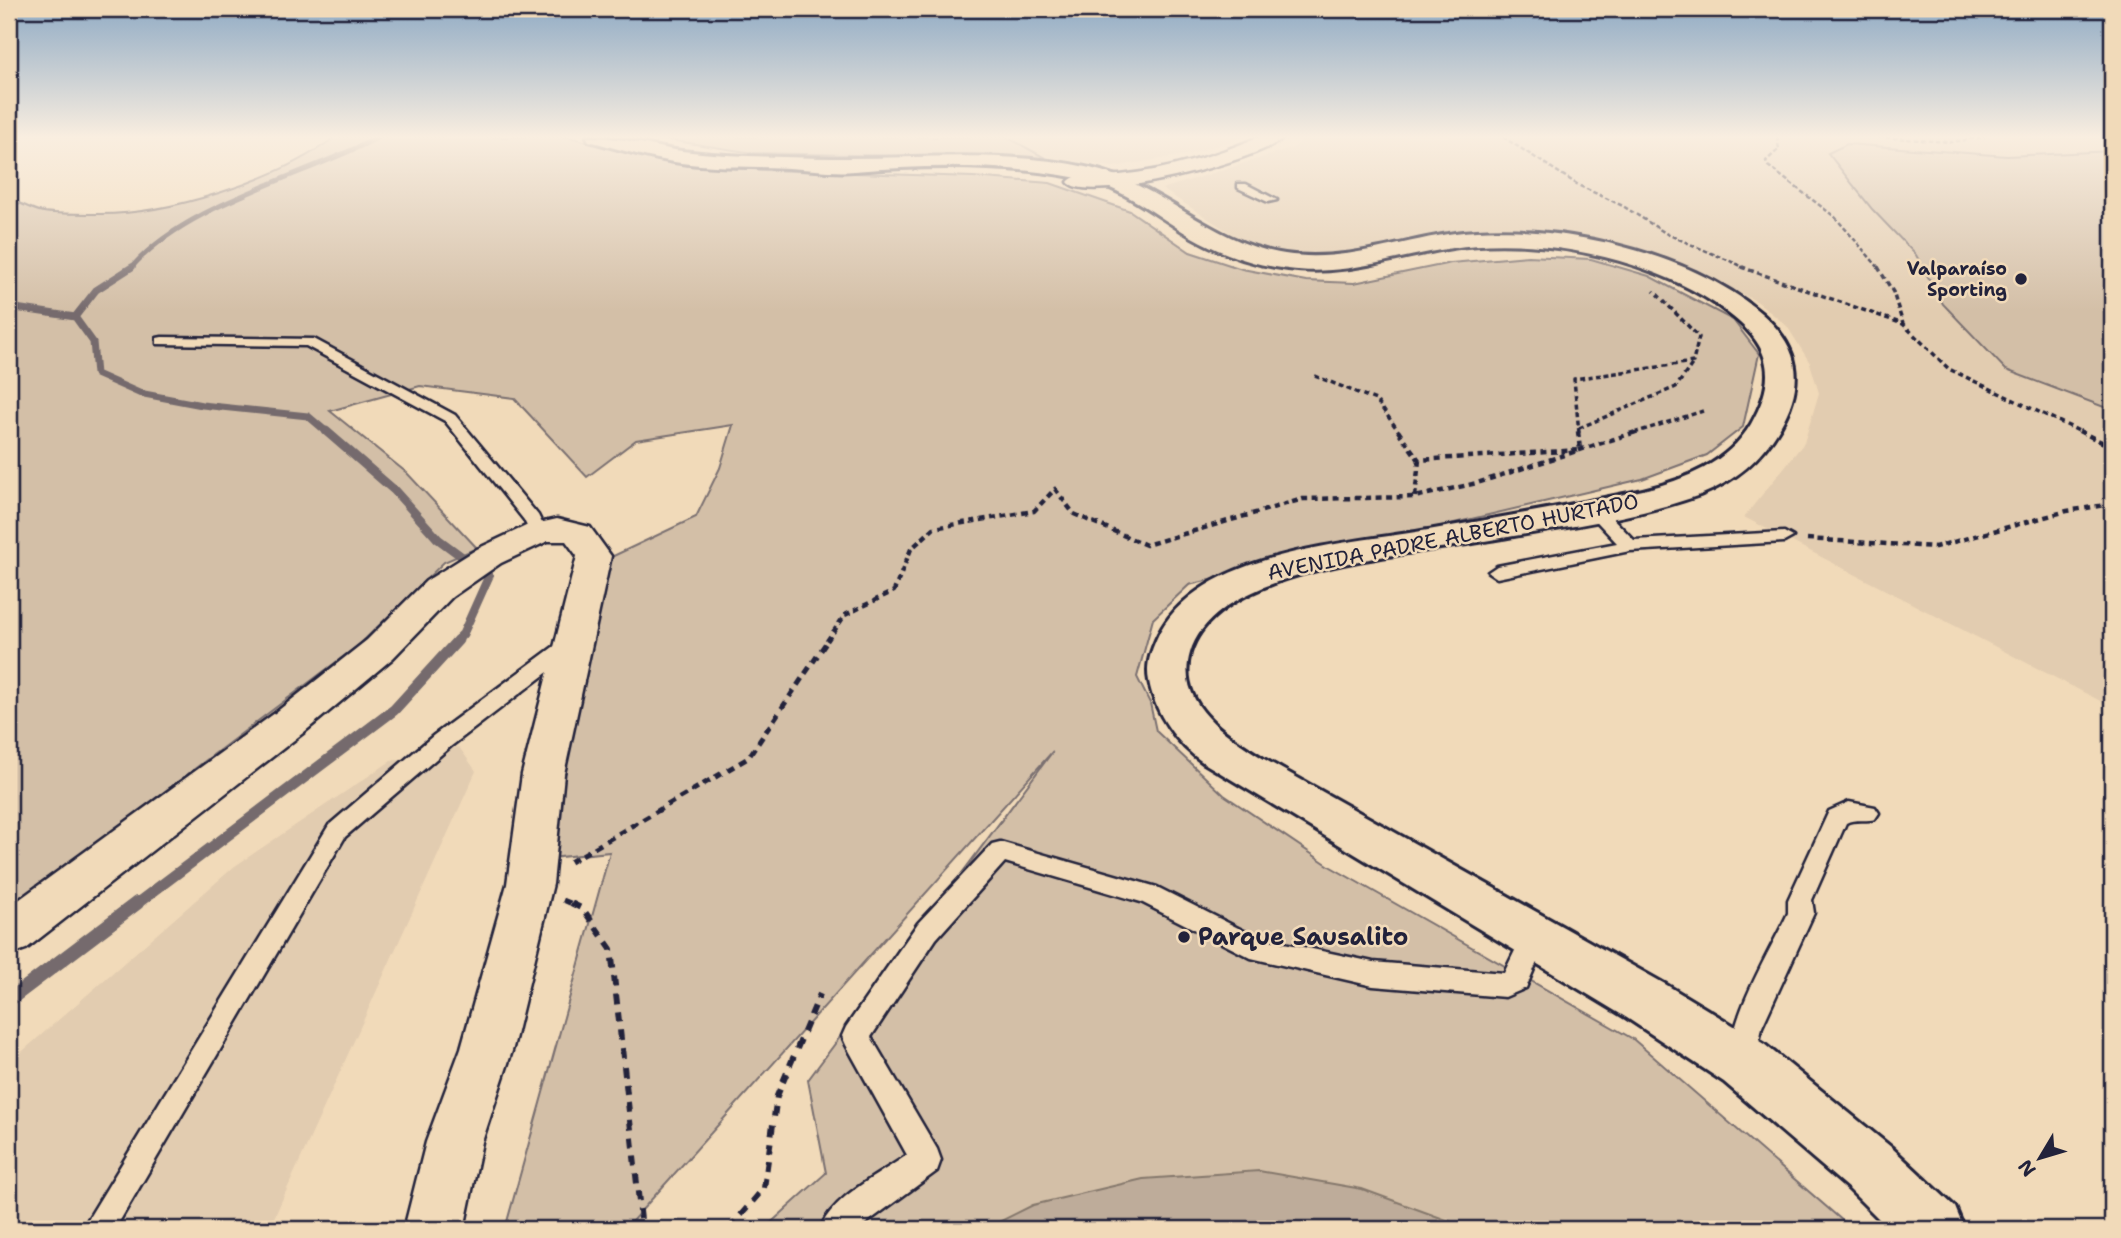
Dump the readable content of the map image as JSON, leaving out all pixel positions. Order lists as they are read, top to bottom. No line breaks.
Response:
{"streets":{"main road":["AVENIDA PADRE ALBERTO HURTADO"]},"places":["Valparaíso Sporting","Parque Sausalito"],"north":"bottom left"}
